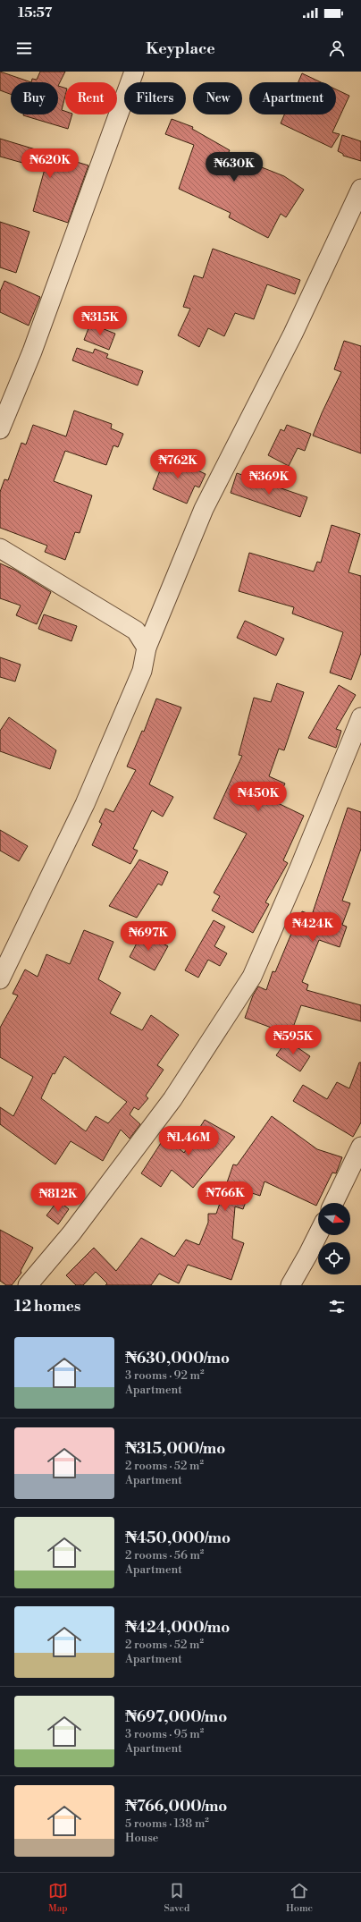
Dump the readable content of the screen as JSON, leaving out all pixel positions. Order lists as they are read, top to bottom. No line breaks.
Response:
{"north":"right","page":{"status":"15:57","header":"Keyplace","chip":["Buy","Rent","Filters","New","Apartment"],"price":["₦620K","₦630K","₦315K","₦762K","₦369K","₦450K","₦424K","₦697K","₦595K","₦1.46M","₦766K","₦812K"],"heading":"12 homes","list":[{"name":"₦630,000/mo","note":"3 rooms · 92 m² · Apartment"},{"name":"₦315,000/mo","note":"2 rooms · 52 m² · Apartment"},{"name":"₦450,000/mo","note":"2 rooms · 56 m² · Apartment"},{"name":"₦424,000/mo","note":"2 rooms · 52 m² · Apartment"},{"name":"₦697,000/mo","note":"3 rooms · 95 m² · Apartment"},{"name":"₦766,000/mo","note":"5 rooms · 138 m² · House"}],"tabs":["Map","Saved","Home"]}}
